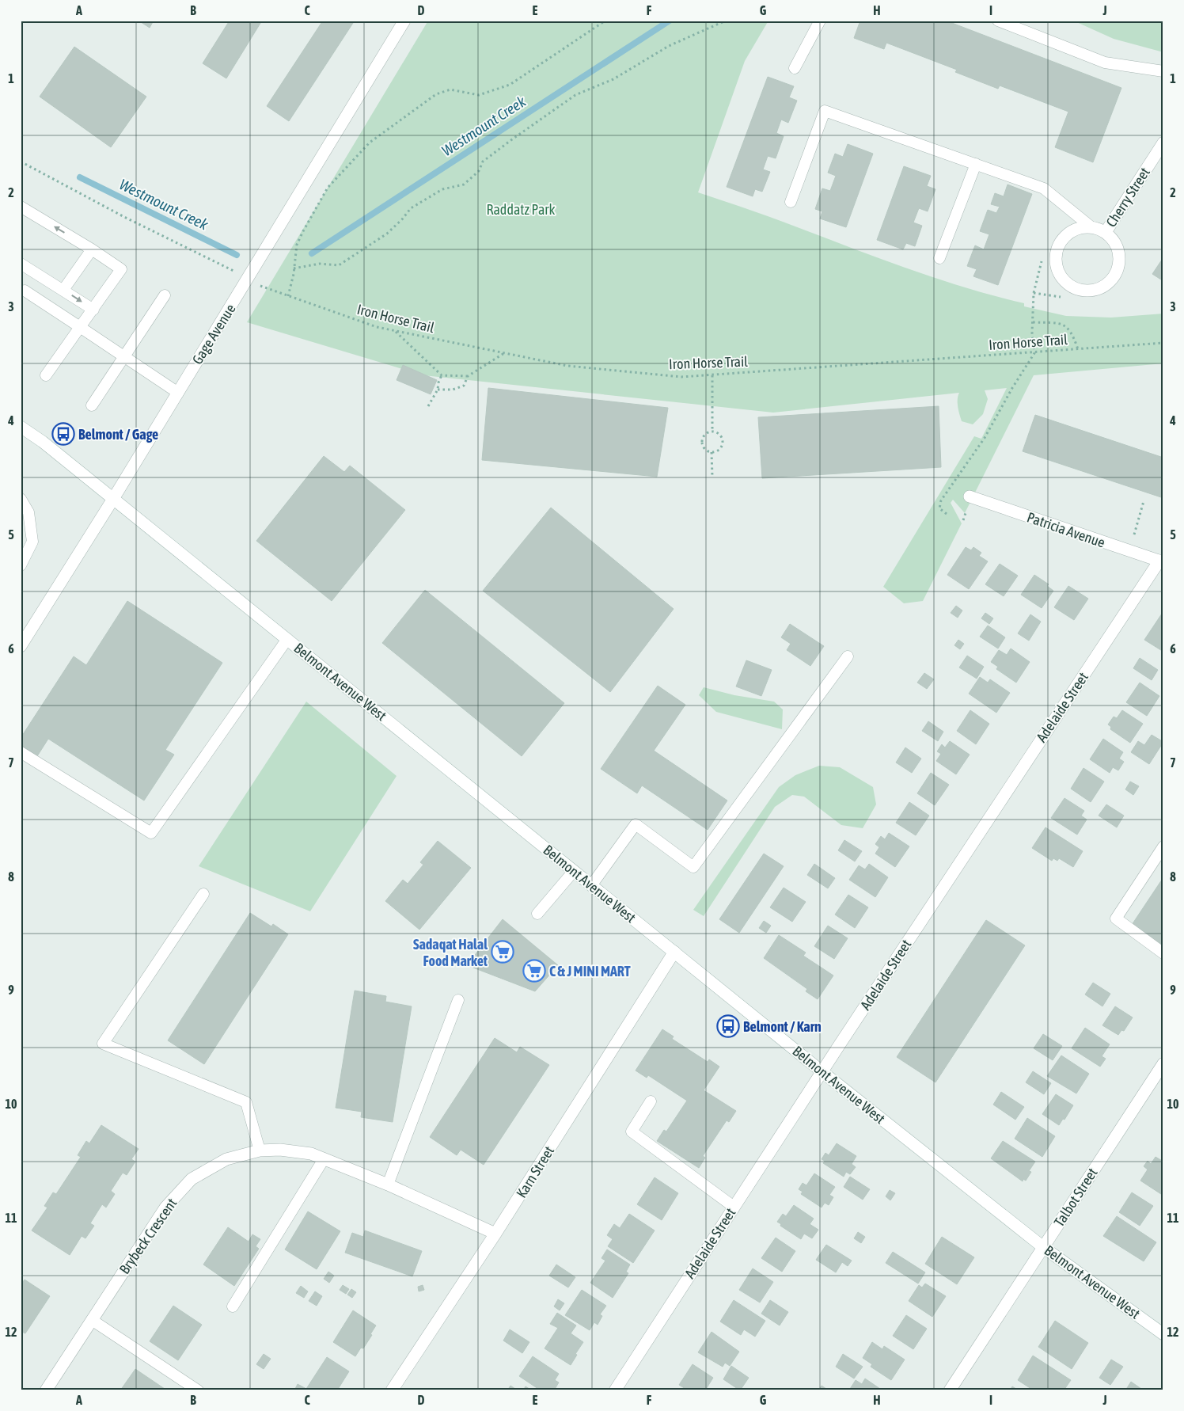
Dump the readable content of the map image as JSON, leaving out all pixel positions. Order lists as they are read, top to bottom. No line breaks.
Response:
{"streets":{"street":["Cherry Street","Gage Avenue","Patricia Avenue","Belmont Avenue West","Adelaide Street","Karn Street","Talbot Street","Brybeck Crescent"],"path":["Iron Horse Trail"]},"crossings":[["Gage Avenue","Belmont Avenue West"],["Patricia Avenue","Adelaide Street"],["Belmont Avenue West","Adelaide Street"],["Belmont Avenue West","Karn Street"],["Belmont Avenue West","Talbot Street"],["Karn Street","Brybeck Crescent"]],"water":["Westmount Creek"],"parks":["Raddatz Park"],"places":{"bus stop":["Belmont / Gage","Belmont / Karn"],"supermarket":["Sadaqat Halal Food Market","C & J MINI MART"]},"grid":{"columns":["A","B","C","D","E","F","G","H","I","J"],"rows":["1","2","3","4","5","6","7","8","9","10","11","12"]}}
